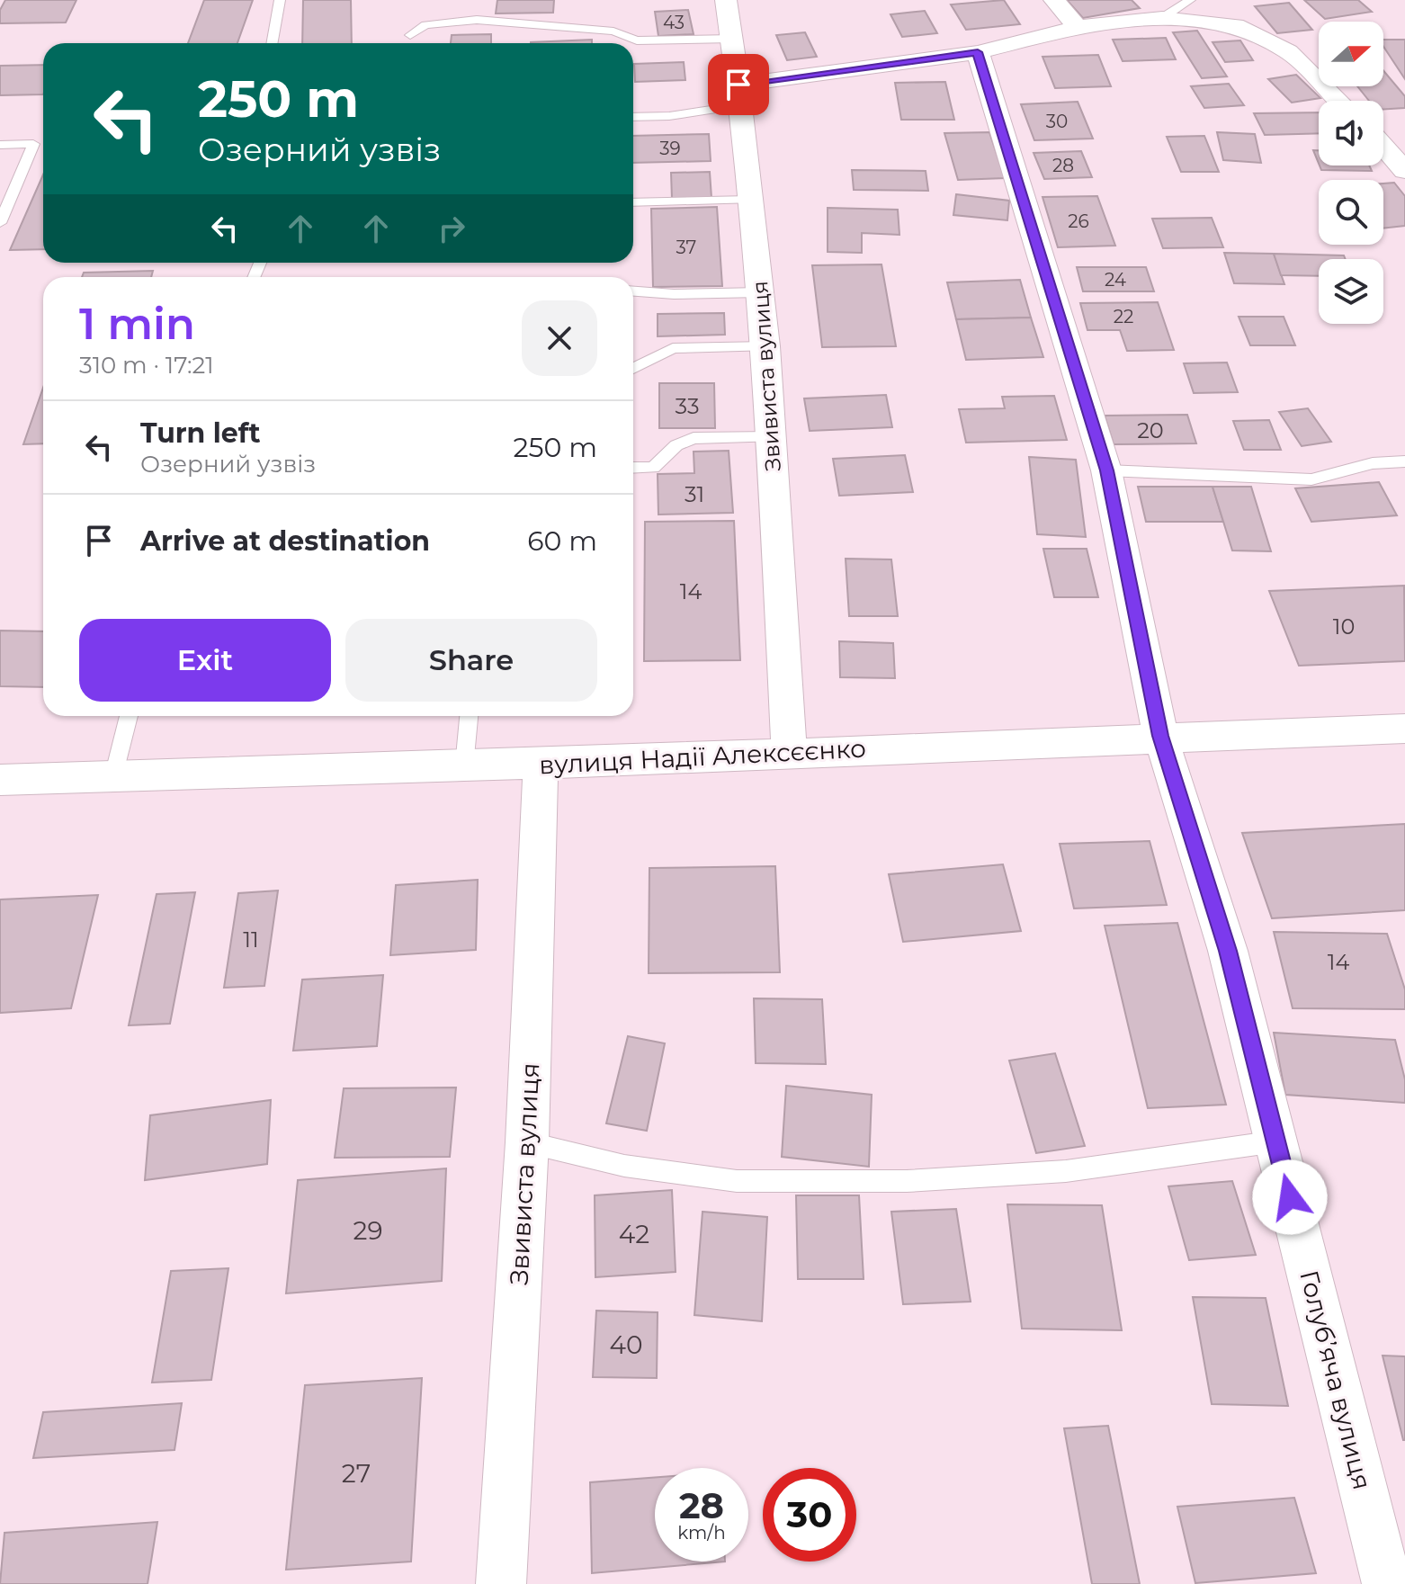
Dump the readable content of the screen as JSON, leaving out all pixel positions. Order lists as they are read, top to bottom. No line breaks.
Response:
{"streets":{"street":["Звивиста вулиця","вулиця Надії Алексєєнко","Голубʼяча вулиця"]},"crossings":[["Звивиста вулиця","вулиця Надії Алексєєнко"],["вулиця Надії Алексєєнко","Голубʼяча вулиця"]],"house_numbers":["43","30","39","28","26","37","24","22","33","20","31","14","10","11","14","29","42","40","27"],"north":"right","page":{"turn":["250 m","Озерний узвіз"],"heading":["1 min","310 m · 17:21"],"list":[{"name":"Turn left","note":"Озерний узвіз","value":"250 m"},{"name":"Arrive at destination","value":"60 m"}],"buttons":["Exit","Share"],"speed":"28 km/h","limit":"30"}}
